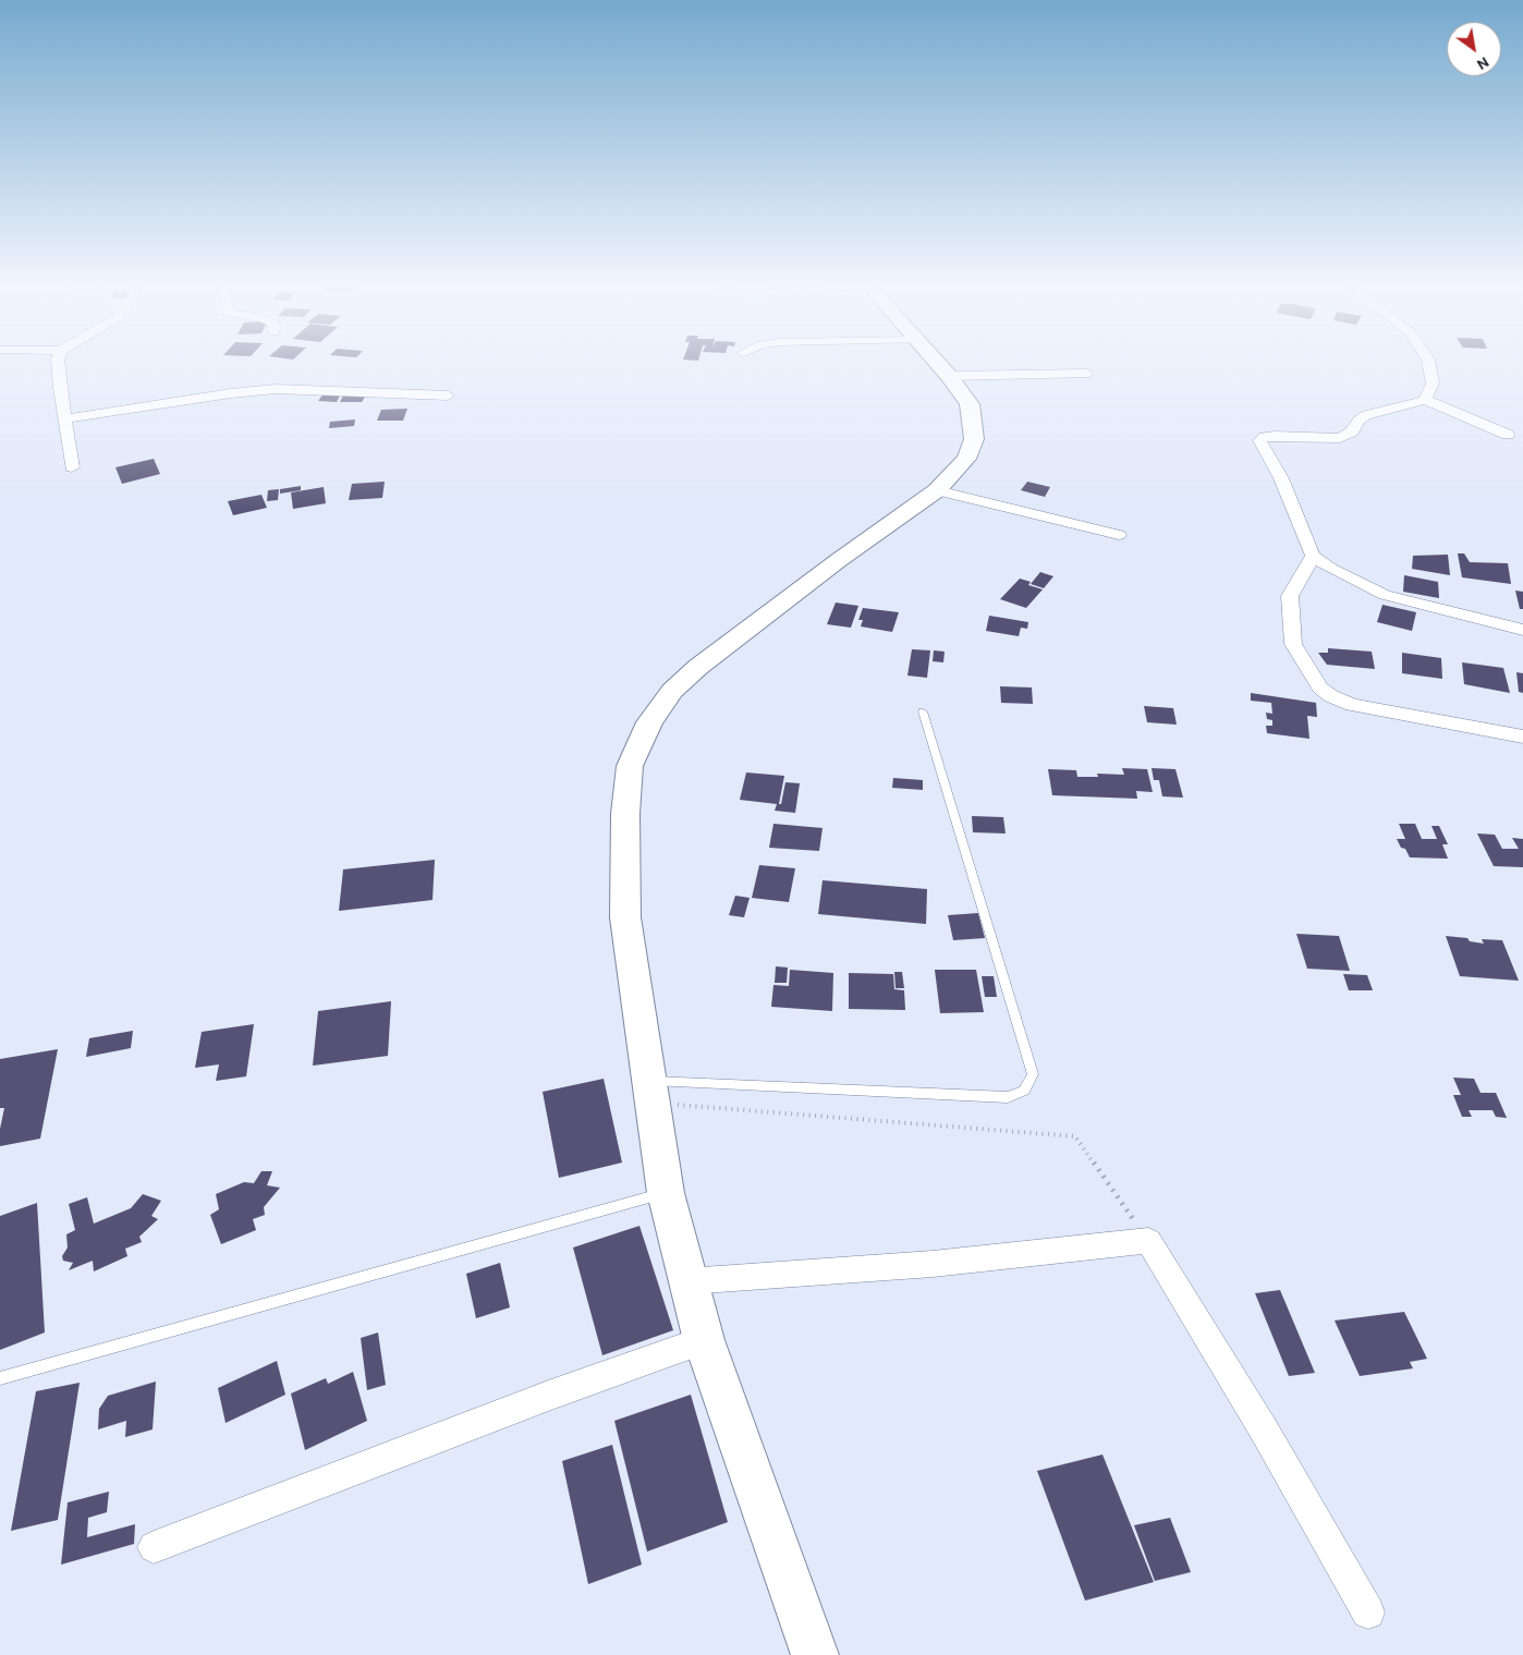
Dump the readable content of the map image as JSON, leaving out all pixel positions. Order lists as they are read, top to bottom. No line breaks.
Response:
{"north":"bottom right"}
